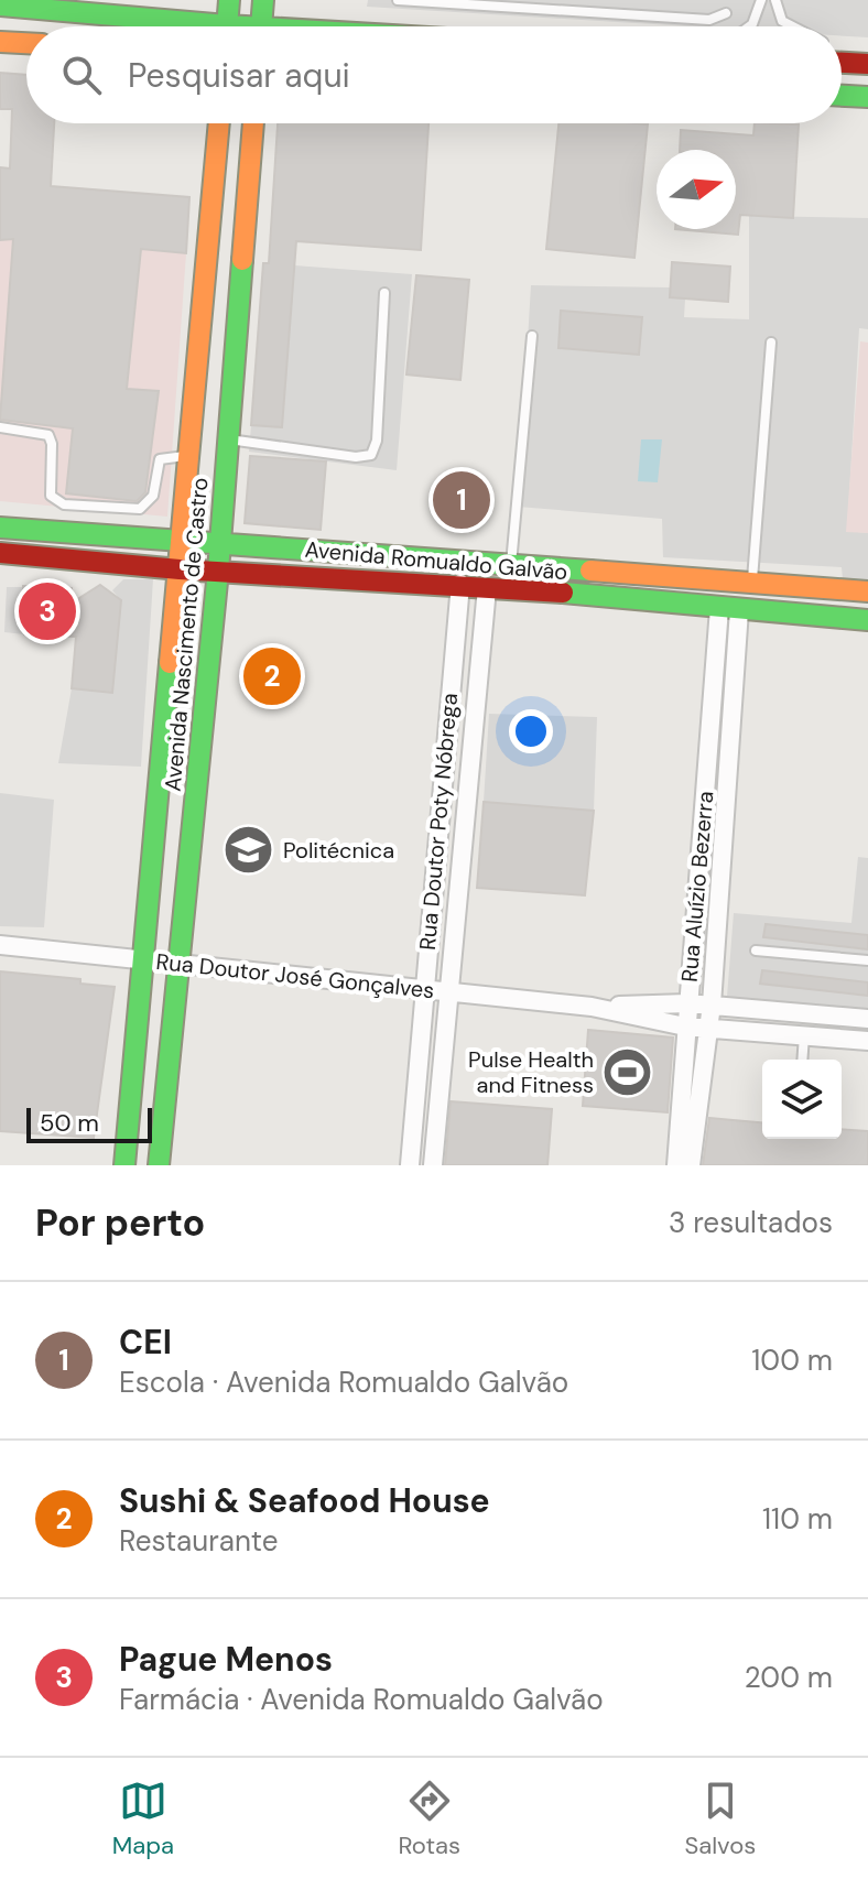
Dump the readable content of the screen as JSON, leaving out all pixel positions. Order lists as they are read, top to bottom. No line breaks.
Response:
{"streets":{"main road":["Avenida Romualdo Galvão","Avenida Nascimento de Castro"],"street":["Rua Doutor Poty Nóbrega","Rua Aluízio Bezerra","Rua Doutor José Gonçalves"]},"crossings":[["Avenida Romualdo Galvão","Avenida Nascimento de Castro"],["Avenida Romualdo Galvão","Rua Doutor Poty Nóbrega"],["Avenida Romualdo Galvão","Rua Aluízio Bezerra"],["Avenida Nascimento de Castro","Rua Doutor José Gonçalves"],["Rua Doutor Poty Nóbrega","Rua Doutor José Gonçalves"],["Rua Aluízio Bezerra","Rua Doutor José Gonçalves"]],"places":{"school or university":["Politécnica"],"sports":["Pulse Health and Fitness"]},"scale_bar":"50 m","north":"right","page":{"search":"Pesquisar aqui","pins":["1","3","2"],"scale":"50 m","heading":["Por perto","3 resultados"],"list":[{"mark":"1","name":"CEI","note":"Escola · Avenida Romualdo Galvão","value":"100 m"},{"mark":"2","name":"Sushi & Seafood House","note":"Restaurante","value":"110 m"},{"mark":"3","name":"Pague Menos","note":"Farmácia · Avenida Romualdo Galvão","value":"200 m"}],"nav":["Mapa","Rotas","Salvos"]}}
